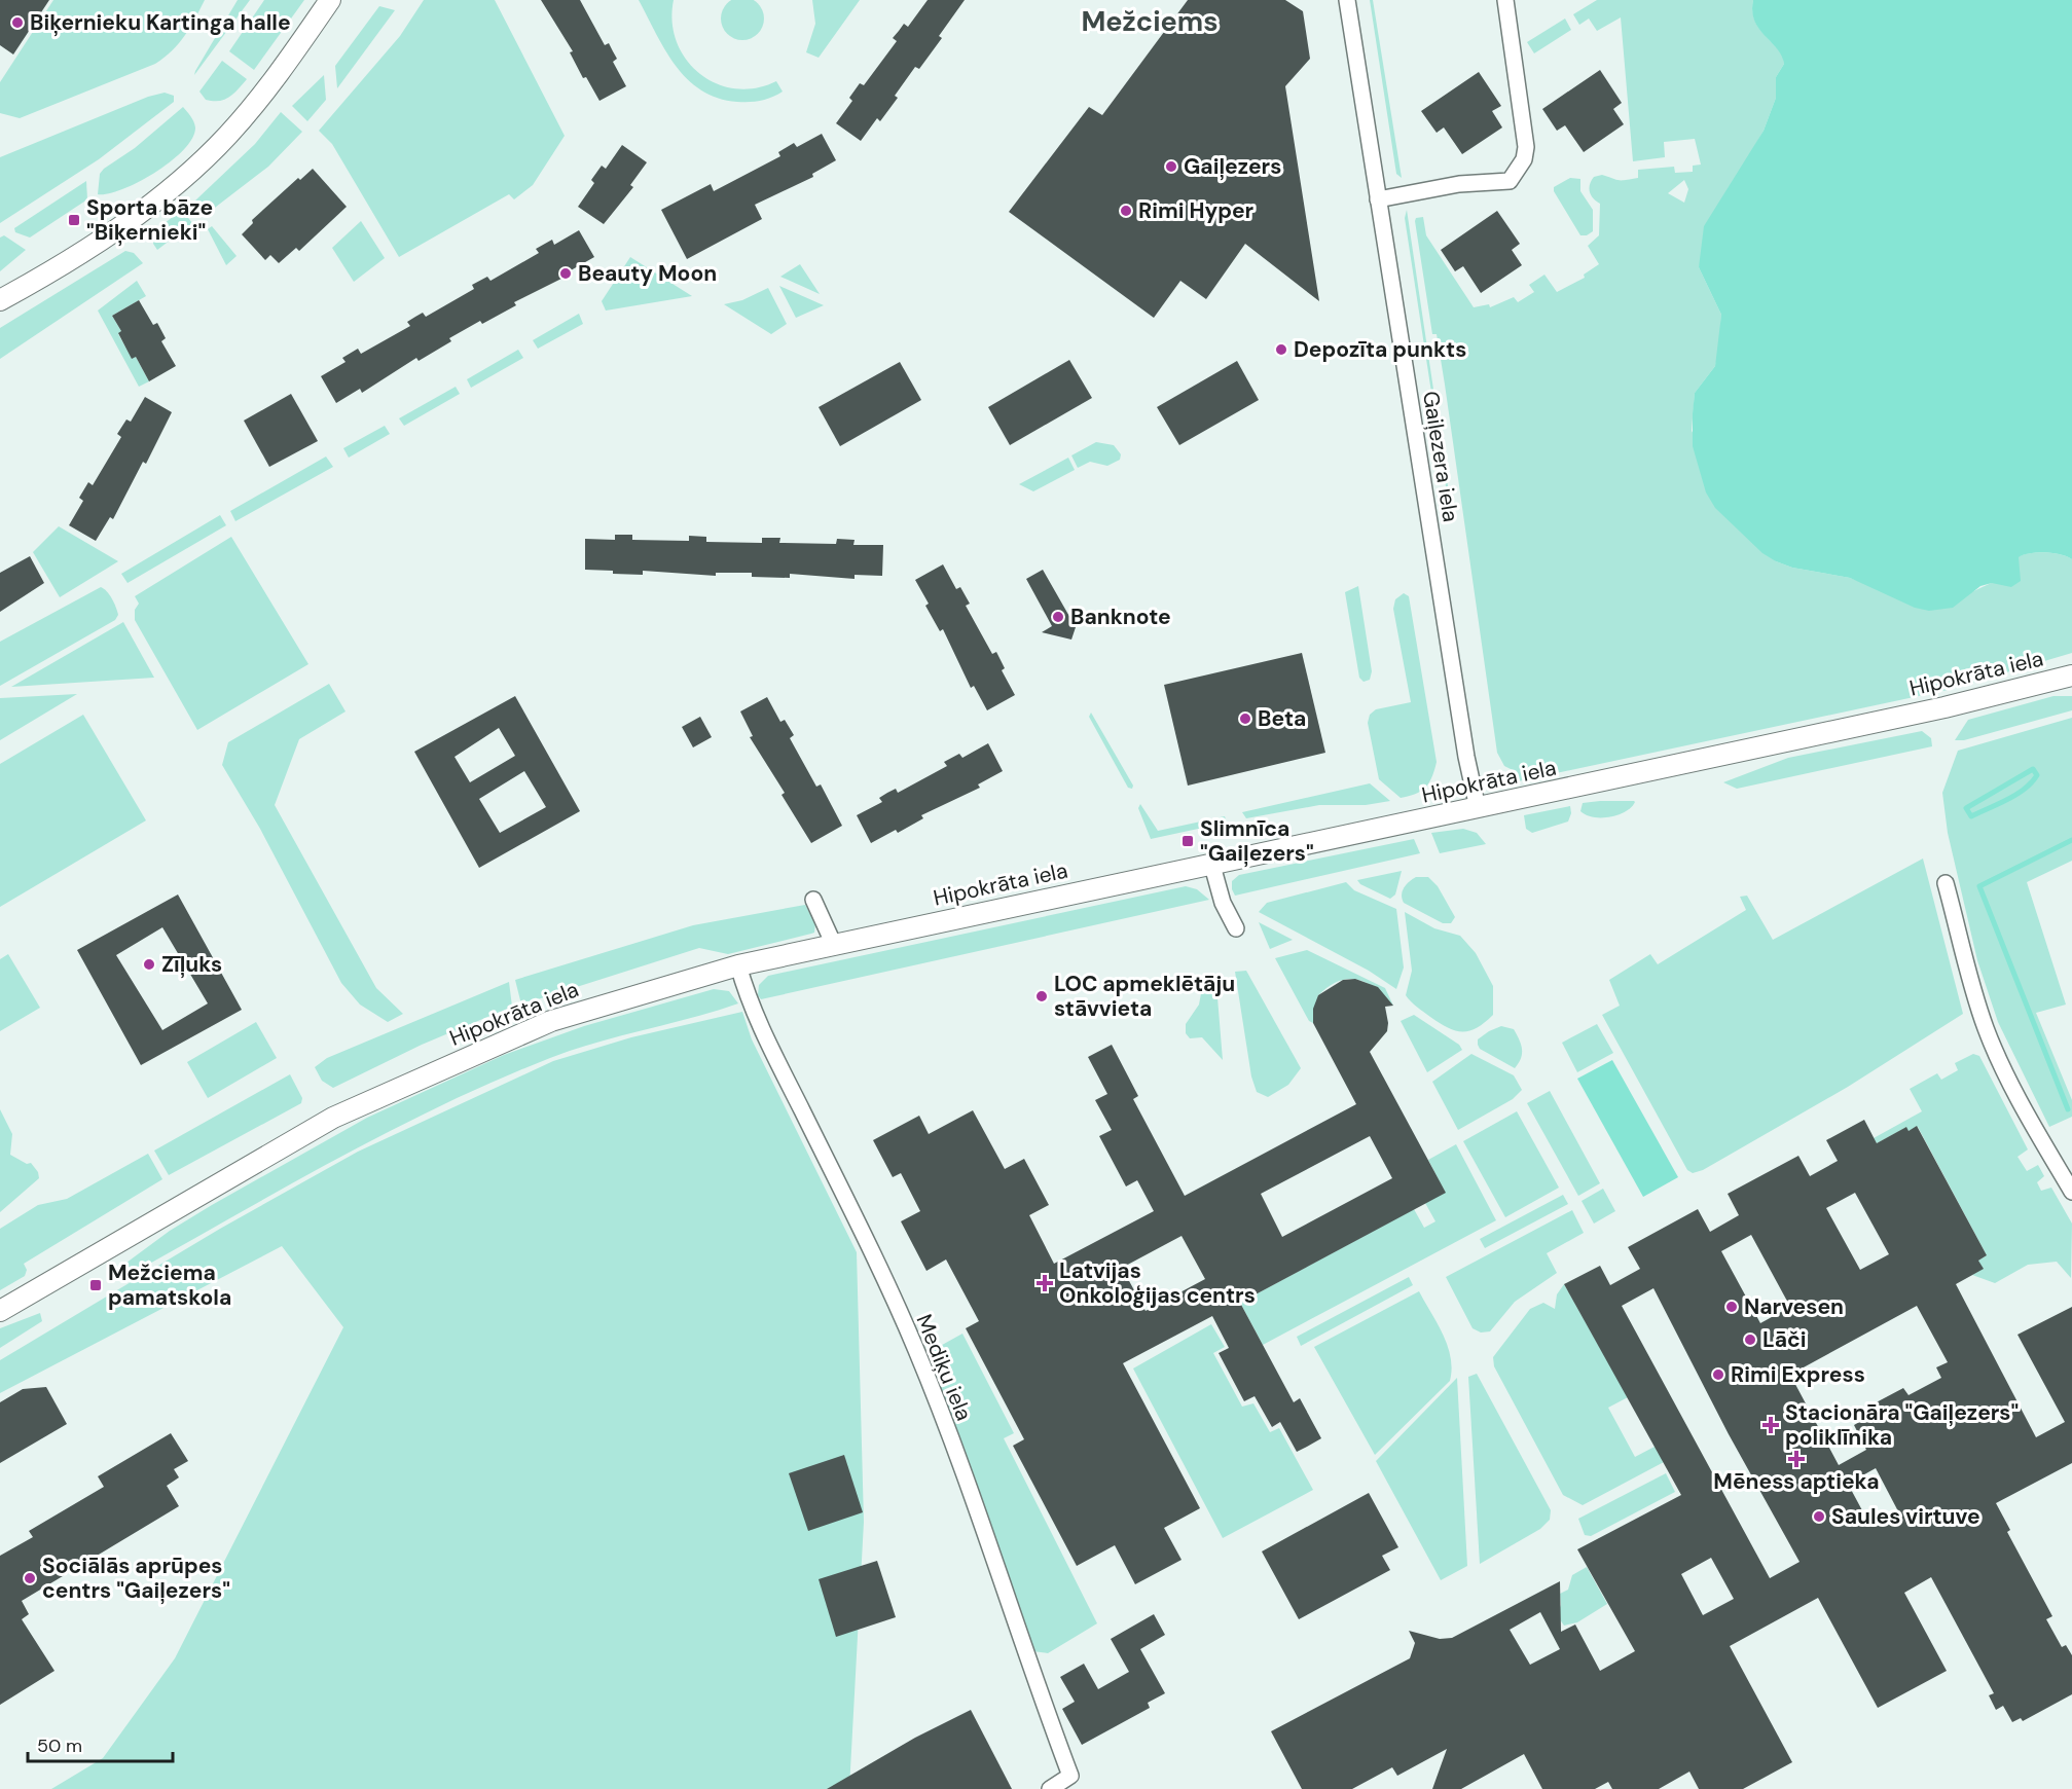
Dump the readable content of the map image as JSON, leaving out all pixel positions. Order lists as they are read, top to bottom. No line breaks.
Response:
{"streets":{"street":["Gaiļezera iela","Hipokrāta iela","Mediķu iela"]},"crossings":[["Gaiļezera iela","Hipokrāta iela"],["Hipokrāta iela","Mediķu iela"]],"districts":["Mežciems"],"places":{"other":["Biķernieku Kartinga halle","Gaiļezers","Rimi Hyper","Beauty Moon","Depozīta punkts","Banknote","Beta","Zīļuks","LOC apmeklētāju stāvvieta","Narvesen","Lāči","Rimi Express","Saules virtuve","Sociālās aprūpes centrs \"Gaiļezers\""],"transit":["Sporta bāze \"Biķernieki\"","Slimnīca \"Gaiļezers\"","Mežciema pamatskola"],"health":["Latvijas Onkoloģijas centrs","Stacionāra \"Gaiļezers\" poliklīnika","Mēness aptieka"]},"scale_bar":"50 m"}
